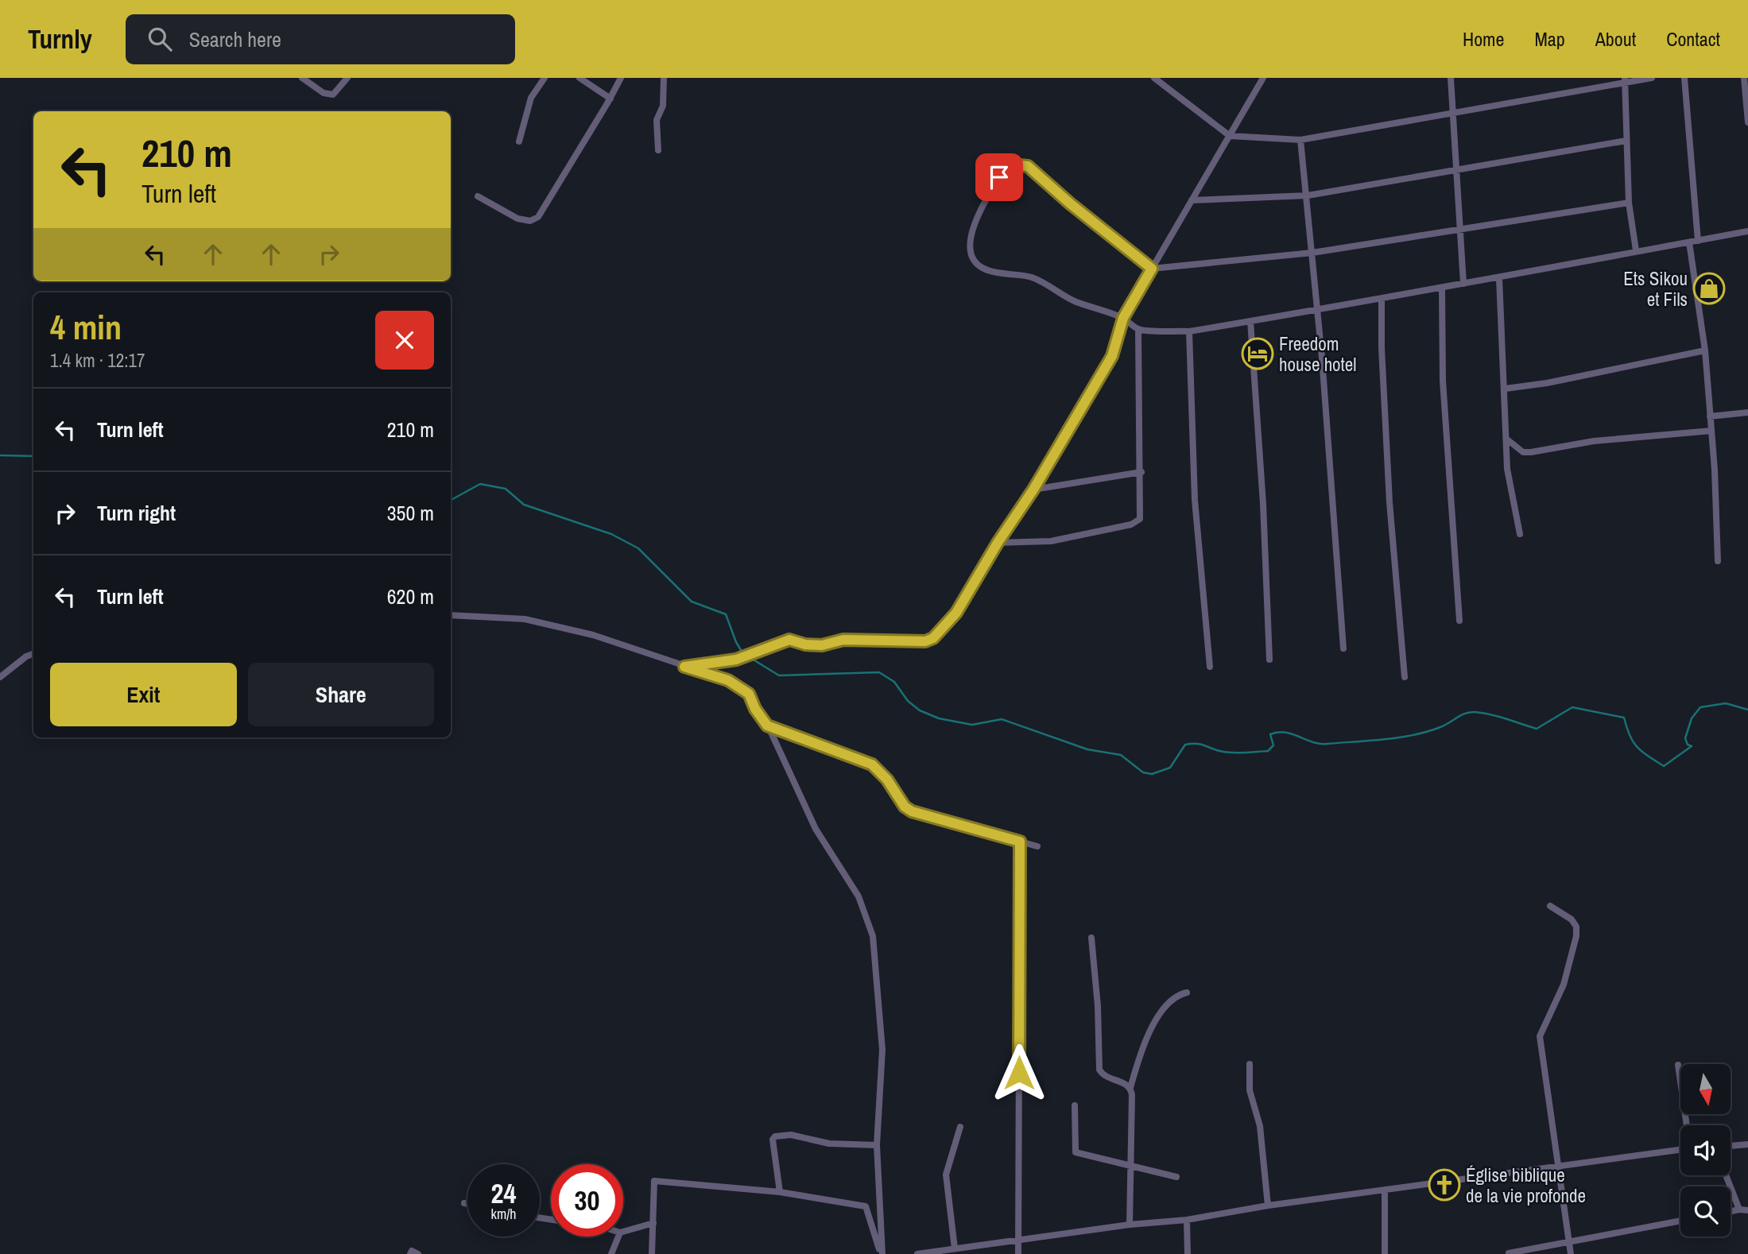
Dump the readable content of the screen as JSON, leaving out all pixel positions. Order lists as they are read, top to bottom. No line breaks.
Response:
{"places":{"shop":["Ets Sikou et Fils"],"hotel":["Freedom house hotel"],"church":["Église biblique de la vie profonde"]},"north":"bottom","page":{"header":"Turnly","search":"Search here","nav":["Home","Map","About","Contact"],"turn":["210 m","Turn left"],"heading":["4 min","1.4 km · 12:17"],"list":[{"name":"Turn left","value":"210 m"},{"name":"Turn right","value":"350 m"},{"name":"Turn left","value":"620 m"}],"buttons":["Exit","Share"],"speed":"24 km/h","limit":"30"}}
